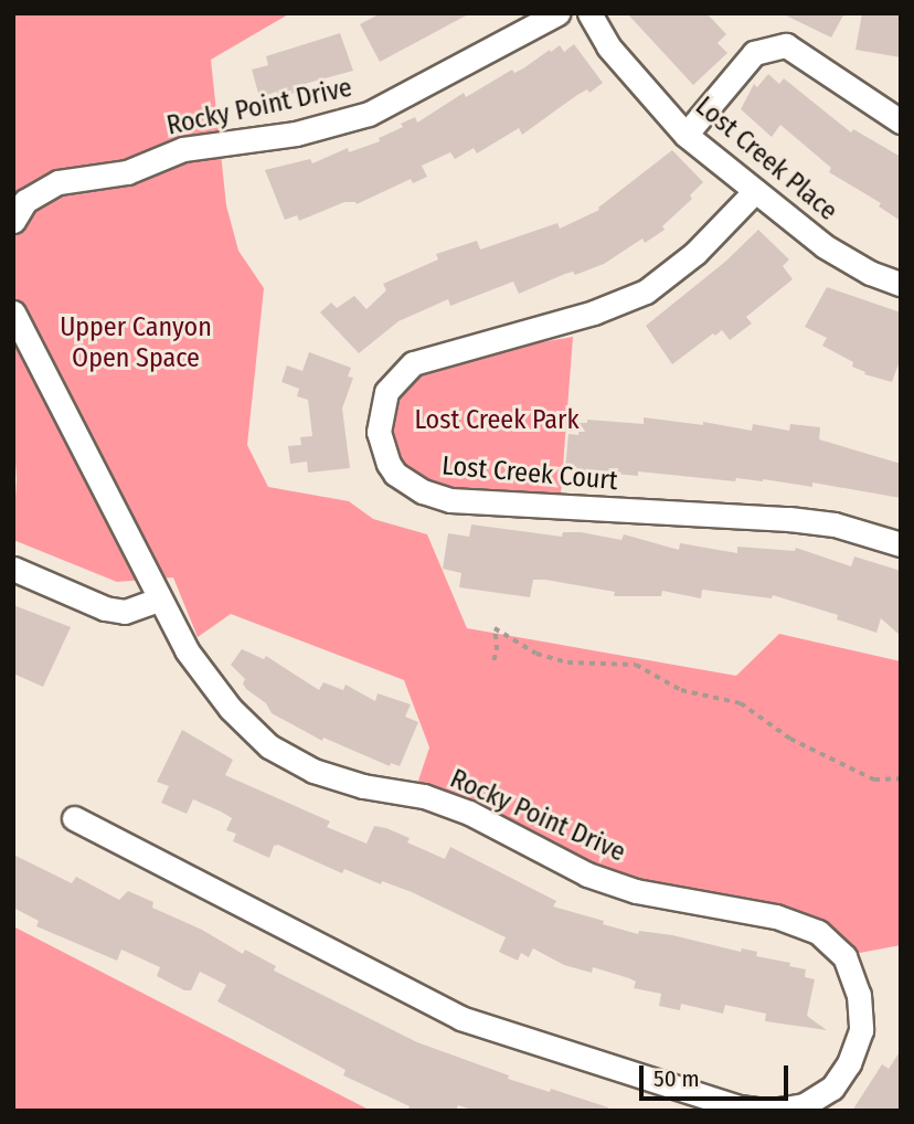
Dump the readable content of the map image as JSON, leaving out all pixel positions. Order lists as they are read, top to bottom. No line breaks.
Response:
{"streets":{"street":["Rocky Point Drive","Lost Creek Place","Lost Creek Court"]},"crossings":[["Lost Creek Place","Lost Creek Court"]],"parks":["Upper Canyon Open Space","Lost Creek Park"],"scale_bar":"50 m"}
